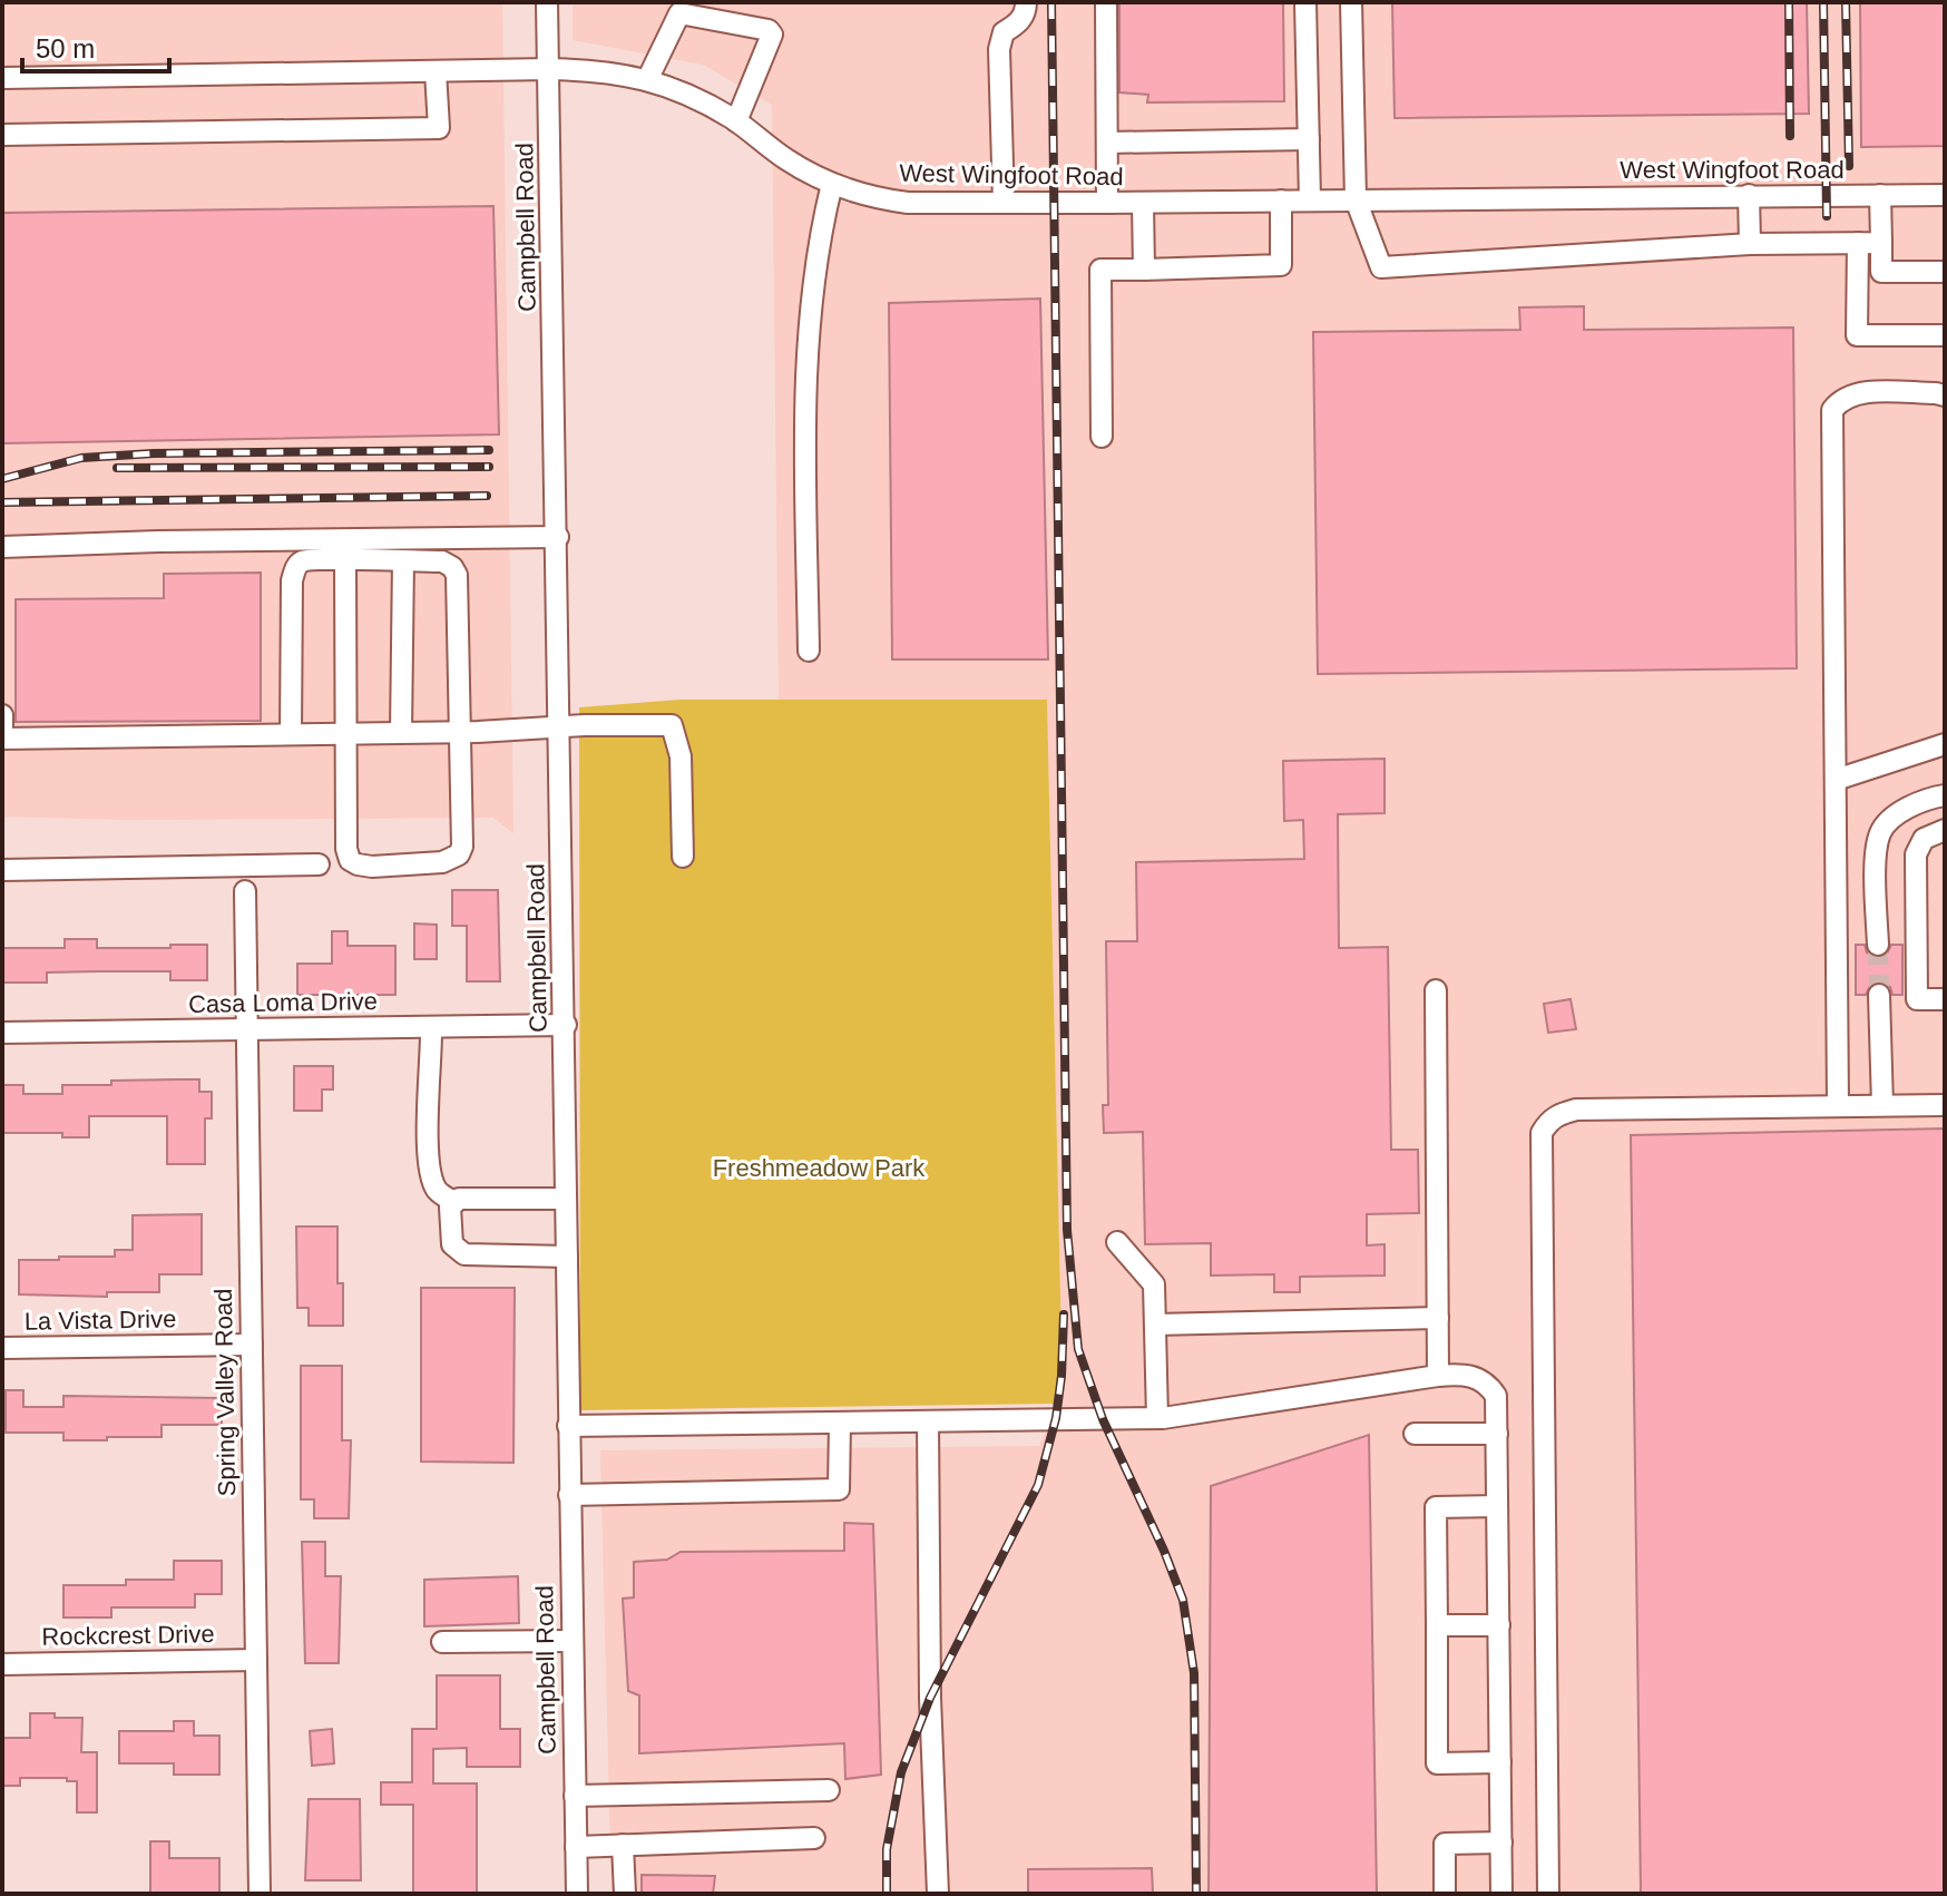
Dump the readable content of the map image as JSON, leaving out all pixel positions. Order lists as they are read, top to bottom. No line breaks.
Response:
{"streets":{"street":["West Wingfoot Road","Campbell Road","Casa Loma Drive","La Vista Drive","Spring Valley Road","Rockcrest Drive"]},"crossings":[["West Wingfoot Road","Campbell Road"],["Campbell Road","Casa Loma Drive"],["Casa Loma Drive","Spring Valley Road"],["La Vista Drive","Spring Valley Road"],["Spring Valley Road","Rockcrest Drive"]],"parks":["Freshmeadow Park"],"scale_bar":"50 m"}
